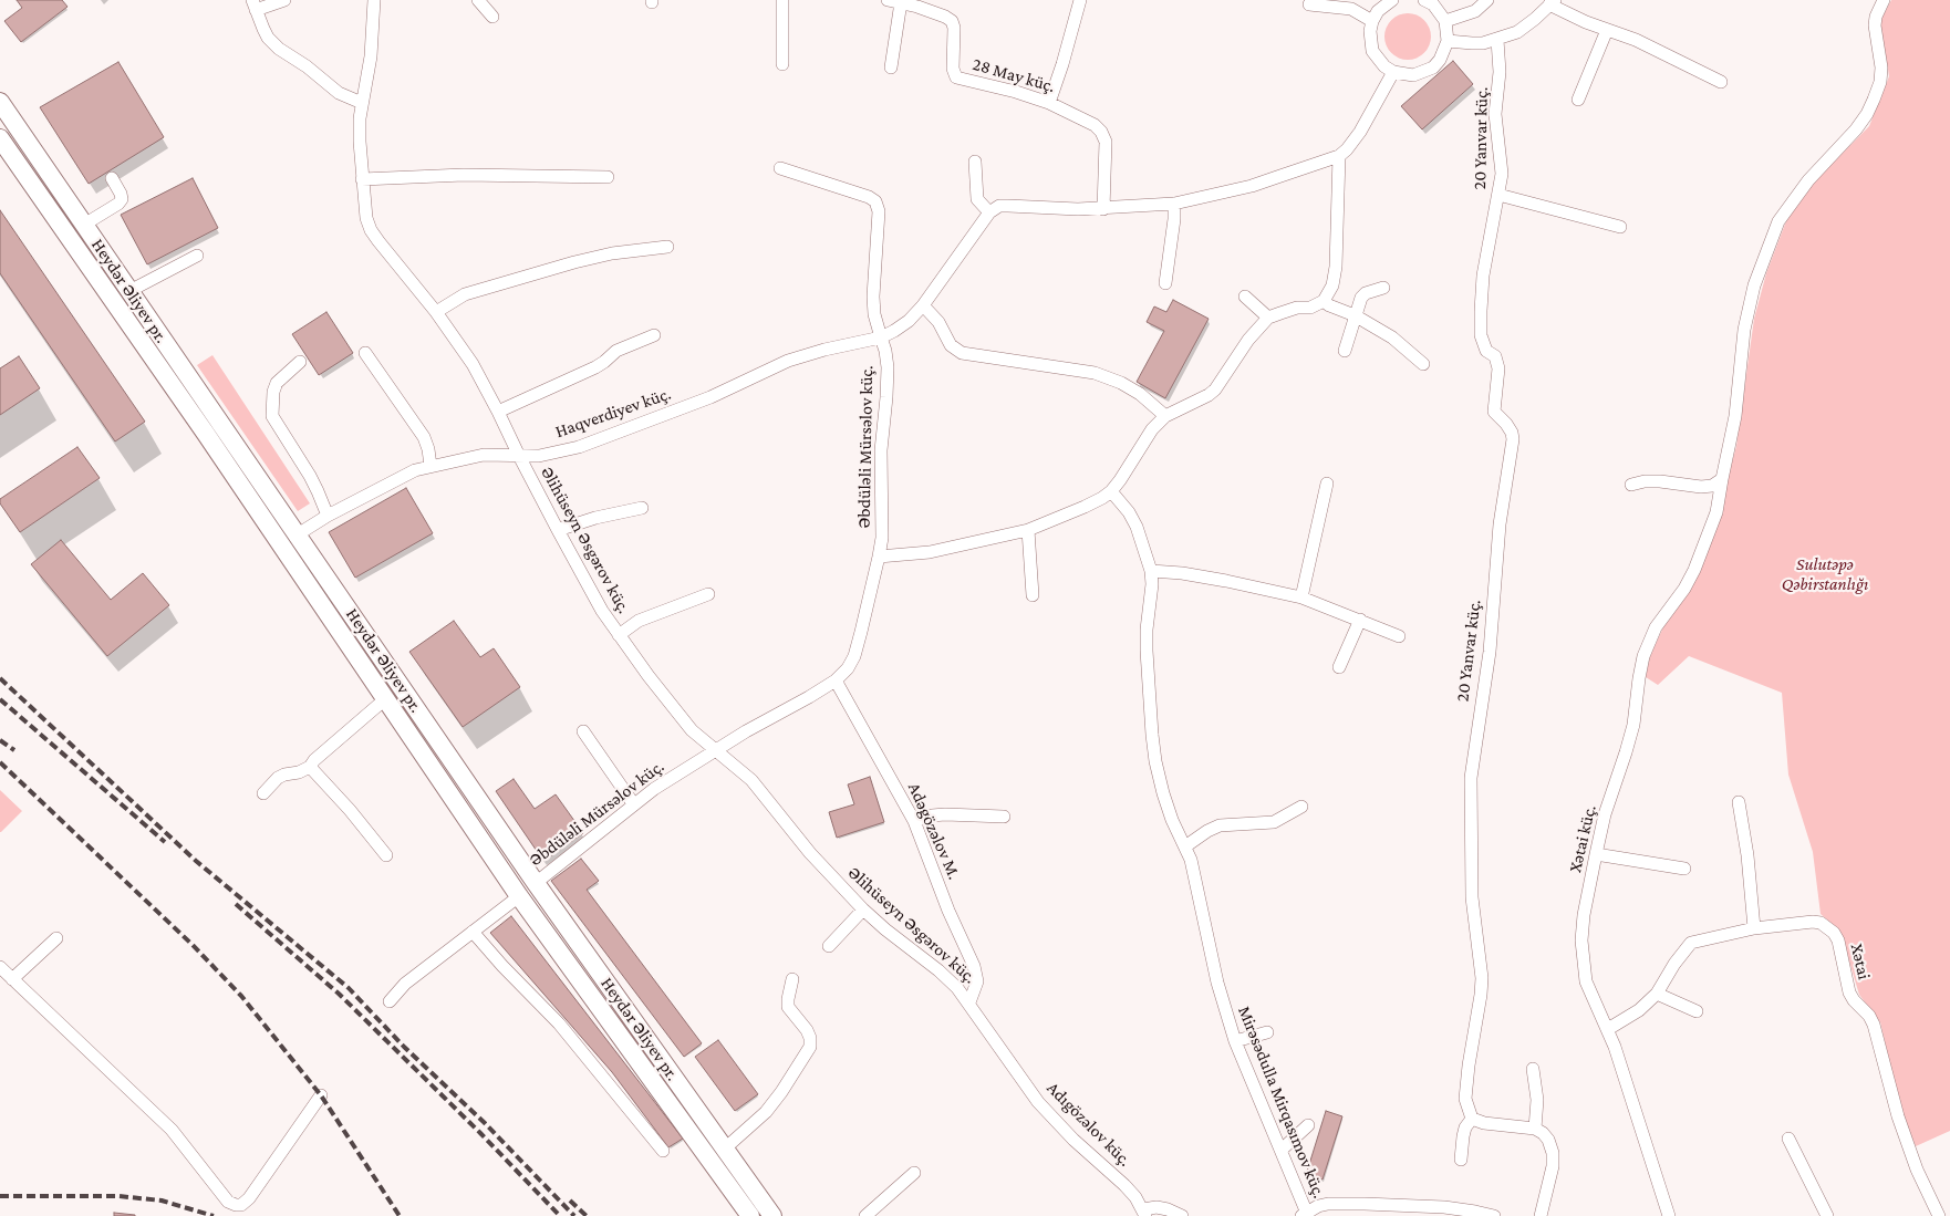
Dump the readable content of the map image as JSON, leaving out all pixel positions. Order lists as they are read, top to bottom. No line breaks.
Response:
{"streets":{"main road":["Heydər Əliyev pr."],"street":["28 May küç.","20 Yanvar küç.","Haqverdiyev küç.","Əbdüləli Mürsəlov küç.","Əlihüseyn Əsgərov küç.","Adəgözəlov M.","Xətai küç.","Xətai","Mirəsədulla Mirqasımov küç.","Adıgözəlov küç."]},"crossings":[["Heydər Əliyev pr.","Haqverdiyev küç."],["Heydər Əliyev pr.","Əbdüləli Mürsəlov küç."],["Haqverdiyev küç.","Əbdüləli Mürsəlov küç."],["Haqverdiyev küç.","Əlihüseyn Əsgərov küç."],["Əbdüləli Mürsəlov küç.","Əlihüseyn Əsgərov küç."],["Əbdüləli Mürsəlov küç.","Adəgözəlov M."],["Əlihüseyn Əsgərov küç.","Adəgözəlov M."],["Əlihüseyn Əsgərov küç.","Adıgözəlov küç."],["Adəgözəlov M.","Adıgözəlov küç."],["Xətai küç.","Xətai"]],"parks":["Sulutəpə Qəbirstanlığı"]}
